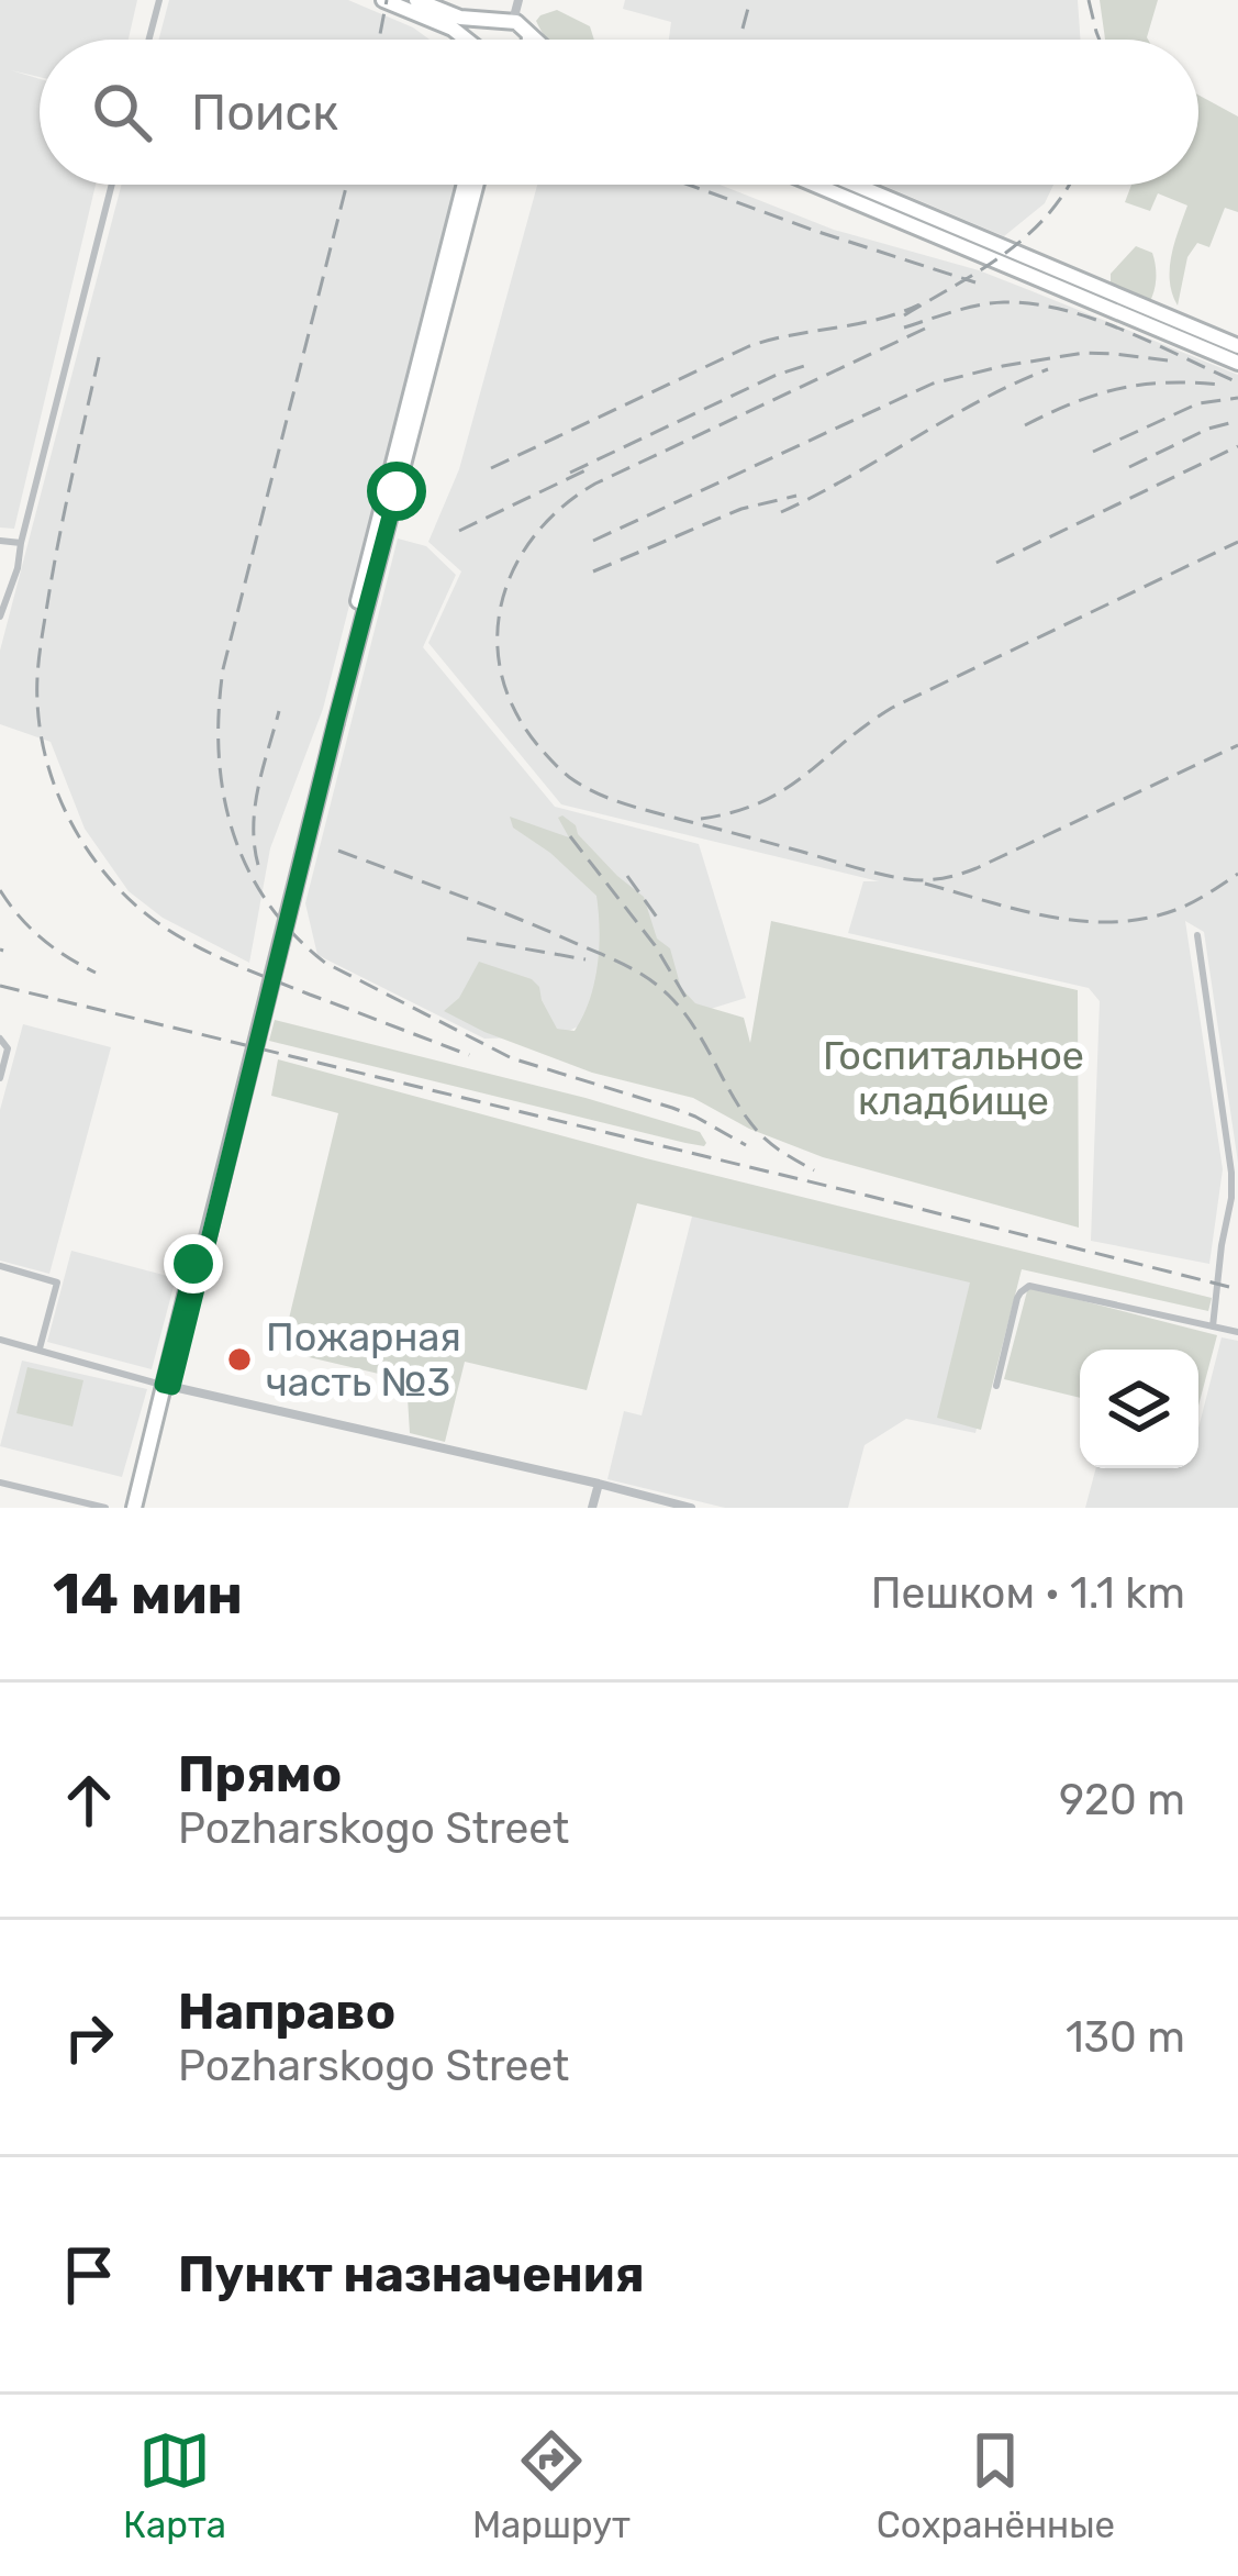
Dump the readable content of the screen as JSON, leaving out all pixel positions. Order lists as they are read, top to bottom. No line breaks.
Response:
{"parks":["Госпитальное кладбище"],"places":["Пожарная часть №3"],"page":{"search":"Поиск","heading":["14 мин","Пешком · 1.1 km"],"list":[["Прямо","Pozharskogo Street","920 m"],["Направо","Pozharskogo Street","130 m"],"Пункт назначения"],"nav":["Карта","Маршрут","Сохранённые"]}}
